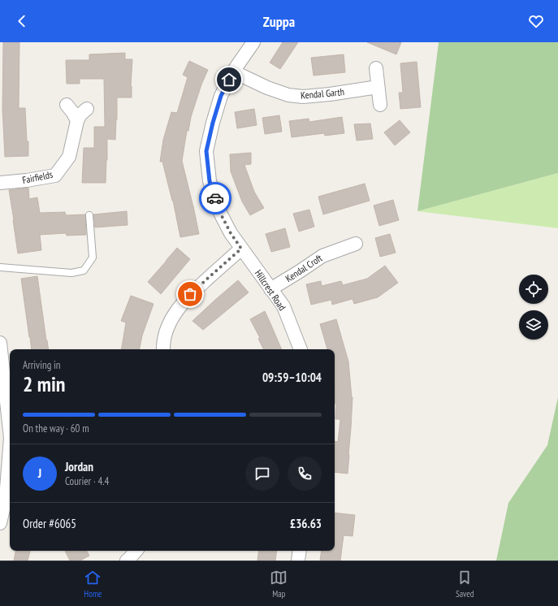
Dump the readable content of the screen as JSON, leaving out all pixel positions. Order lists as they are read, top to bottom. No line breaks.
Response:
{"streets":{"street":["Kendal Garth","Fairfields","Kendal Croft","Hillcrest Road"]},"crossings":[["Kendal Garth","Hillcrest Road"],["Kendal Croft","Hillcrest Road"]],"page":{"header":"Zuppa","heading":["2 min","Arriving in","09:59–10:04"],"panel":["Jordan","Courier · 4.4","Order #6065","£36.63"],"bar":"On the way · 60 m","round":"J","tabs":["Home","Map","Saved"]}}
